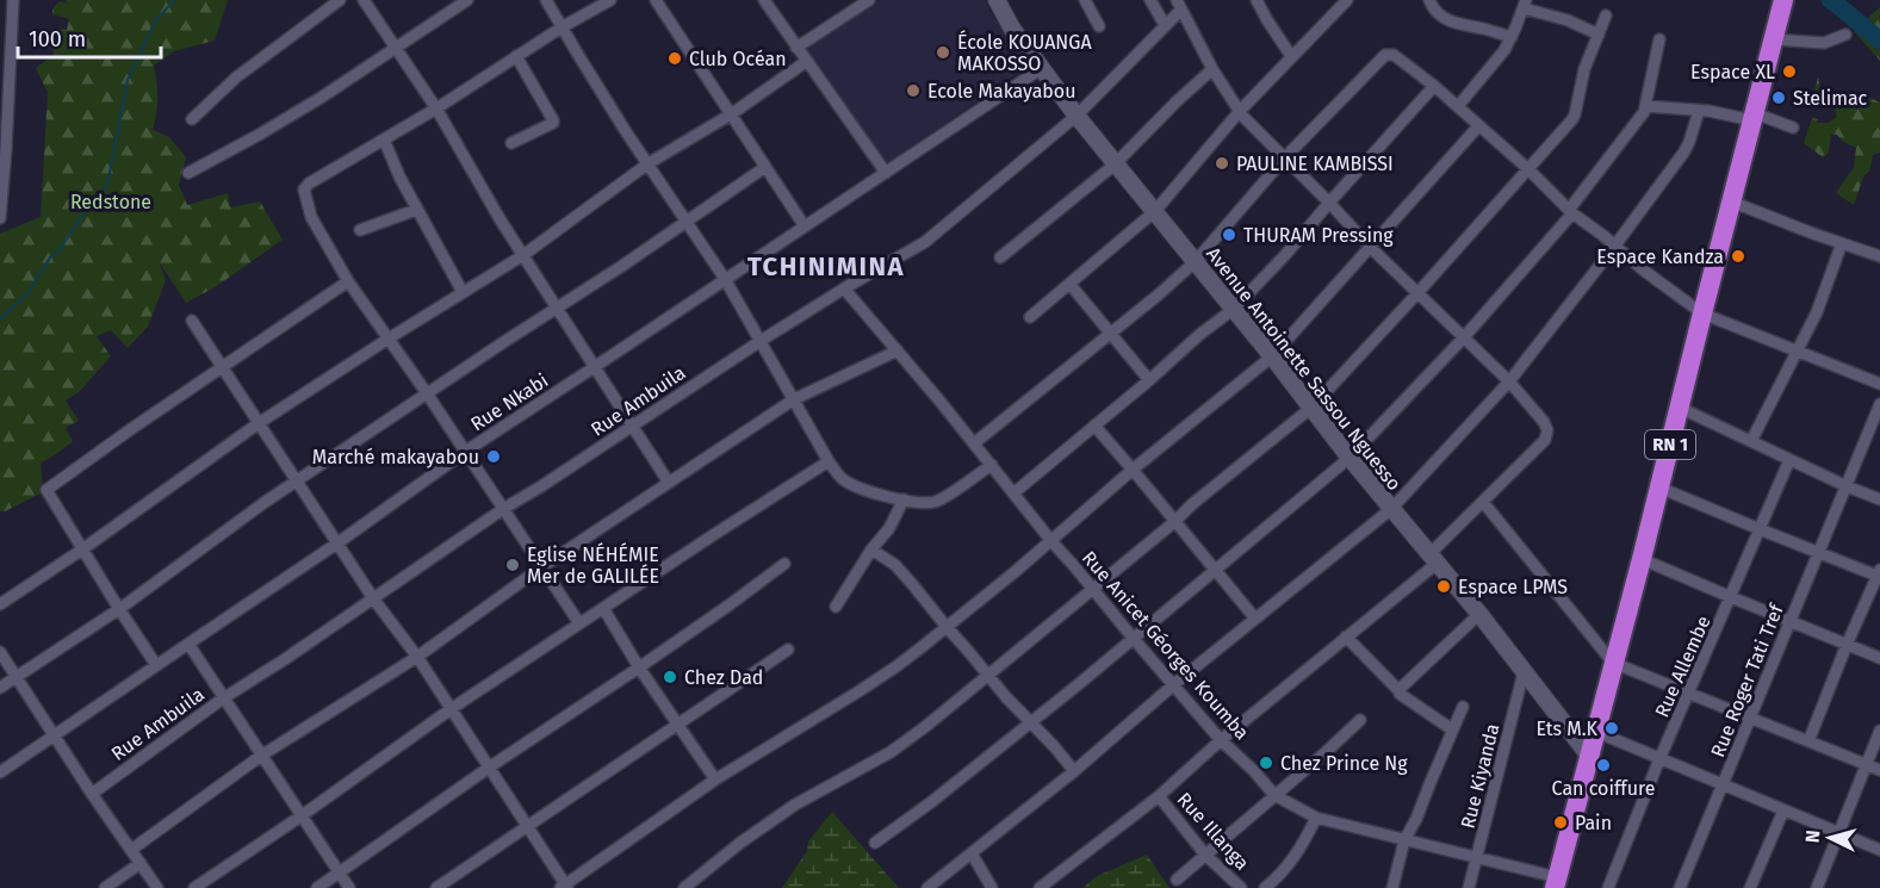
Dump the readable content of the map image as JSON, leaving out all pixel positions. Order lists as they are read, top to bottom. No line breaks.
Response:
{"streets":{"highway":["RN 1"],"street":["Avenue Antoinette Sassou Nguesso","Rue Ambuila","Rue Nkabi","Rue Anicet Géorges Koumba","Rue Allembe","Rue Roger Tati Tref","Rue Kiyanda","Rue Illanga"]},"crossings":[["Avenue Antoinette Sassou Nguesso","Rue Ambuila"],["Avenue Antoinette Sassou Nguesso","Rue Nkabi"],["Avenue Antoinette Sassou Nguesso","RN 1"],["Avenue Antoinette Sassou Nguesso","Rue Kiyanda"],["Rue Ambuila","Rue Anicet Géorges Koumba"],["RN 1","Rue Anicet Géorges Koumba"],["Rue Anicet Géorges Koumba","Rue Kiyanda"]],"districts":["TCHINIMINA"],"parks":["Redstone"],"places":["École KOUANGA MAKOSSO","Club Océan","Espace XL","Ecole Makayabou","Stelimac","PAULINE KAMBISSI","THURAM Pressing","Espace Kandza","Marché makayabou","Eglise NÉHÉMIE Mer de GALILÉE","Espace LPMS","Chez Dad","Ets M.K","Chez Prince Ng","Can coiffure","Pain"],"scale_bar":"100 m","north":"left"}
